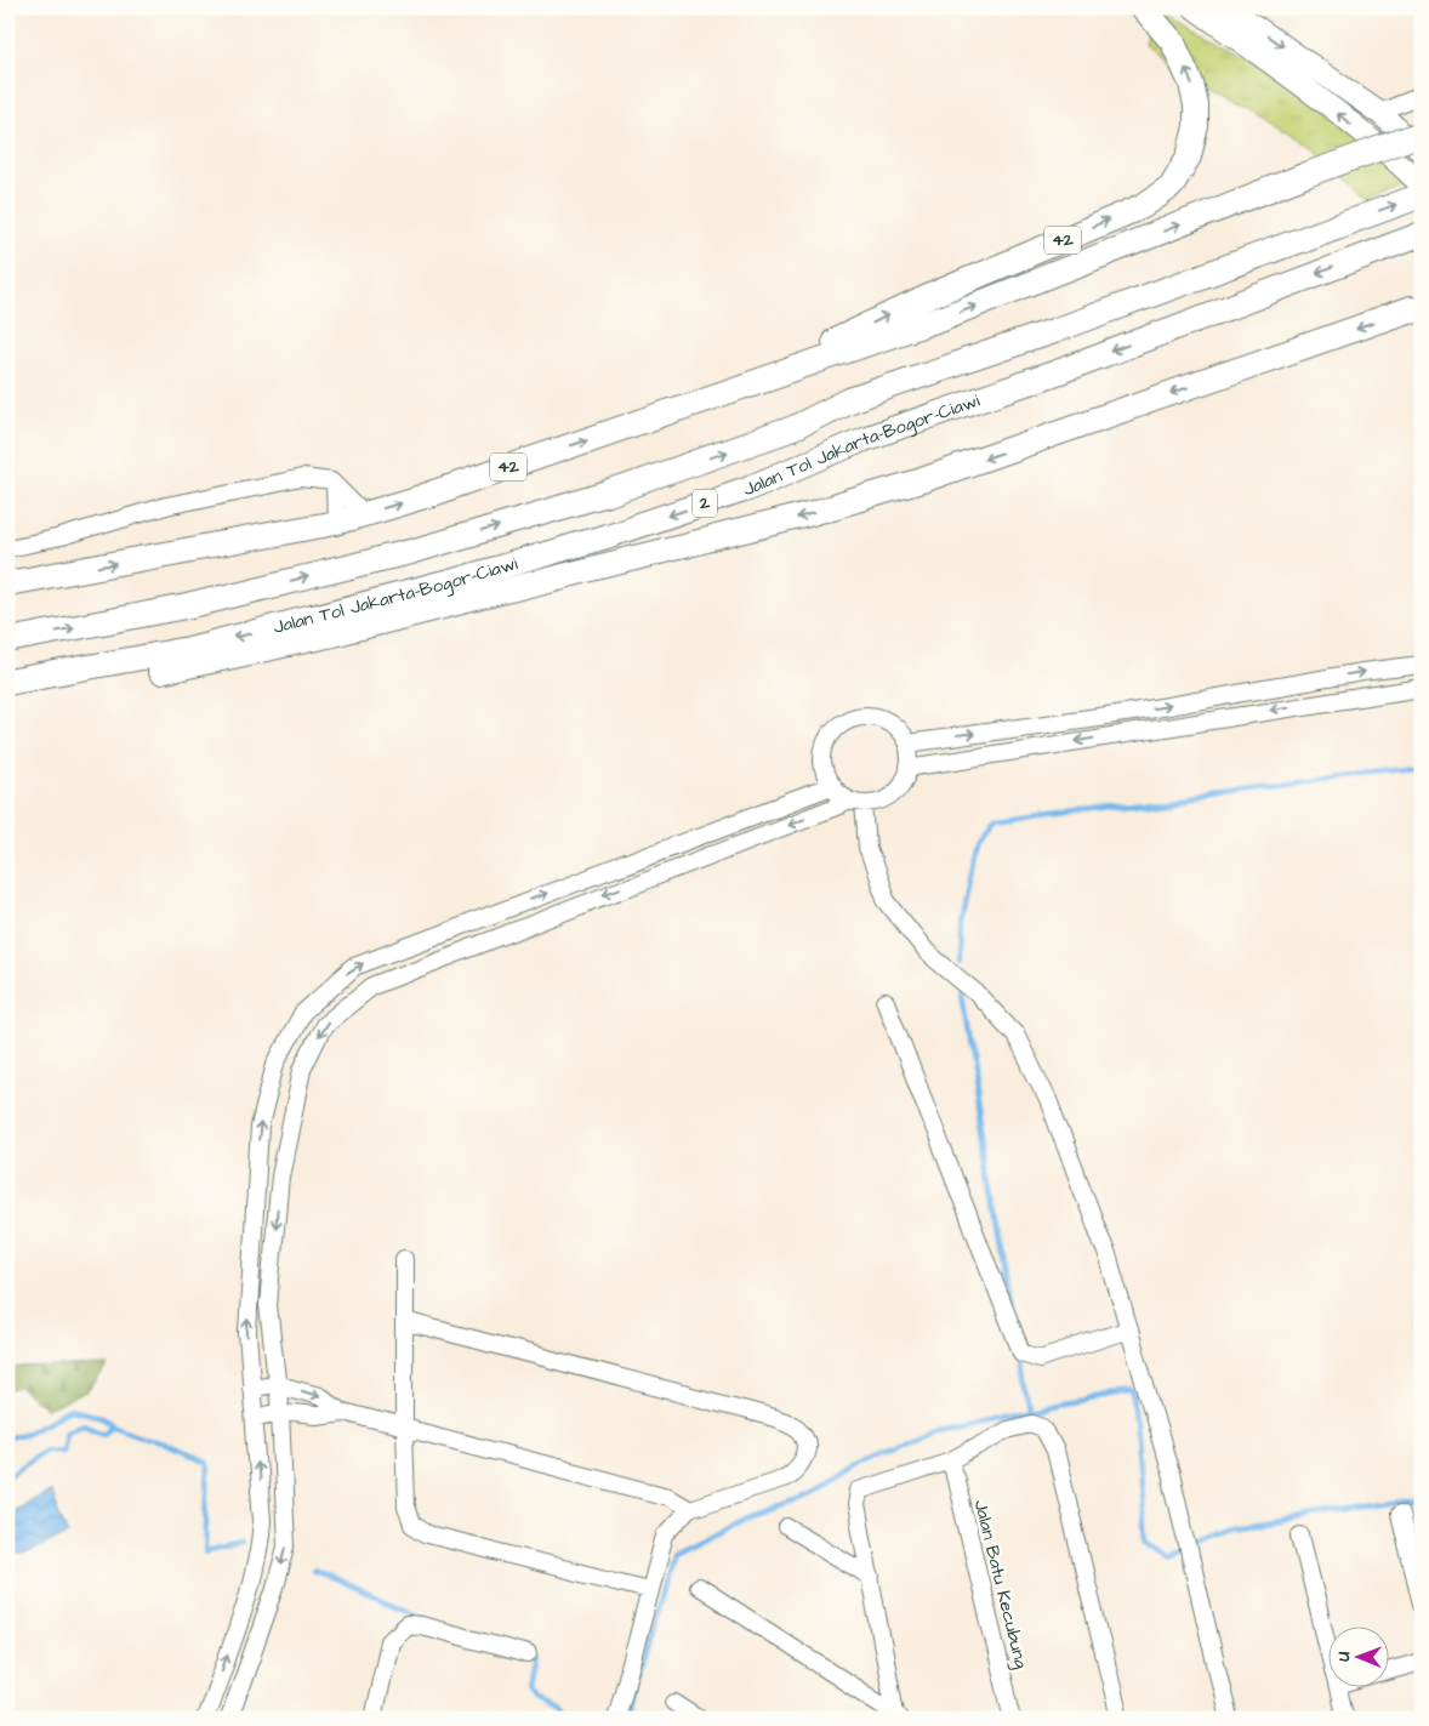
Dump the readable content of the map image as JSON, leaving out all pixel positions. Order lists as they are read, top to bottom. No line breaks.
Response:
{"streets":{"highway":["42","Jalan Tol Jakarta–Bogor–Ciawi","2"],"street":["Jalan Batu Kecubung"]},"north":"left"}
